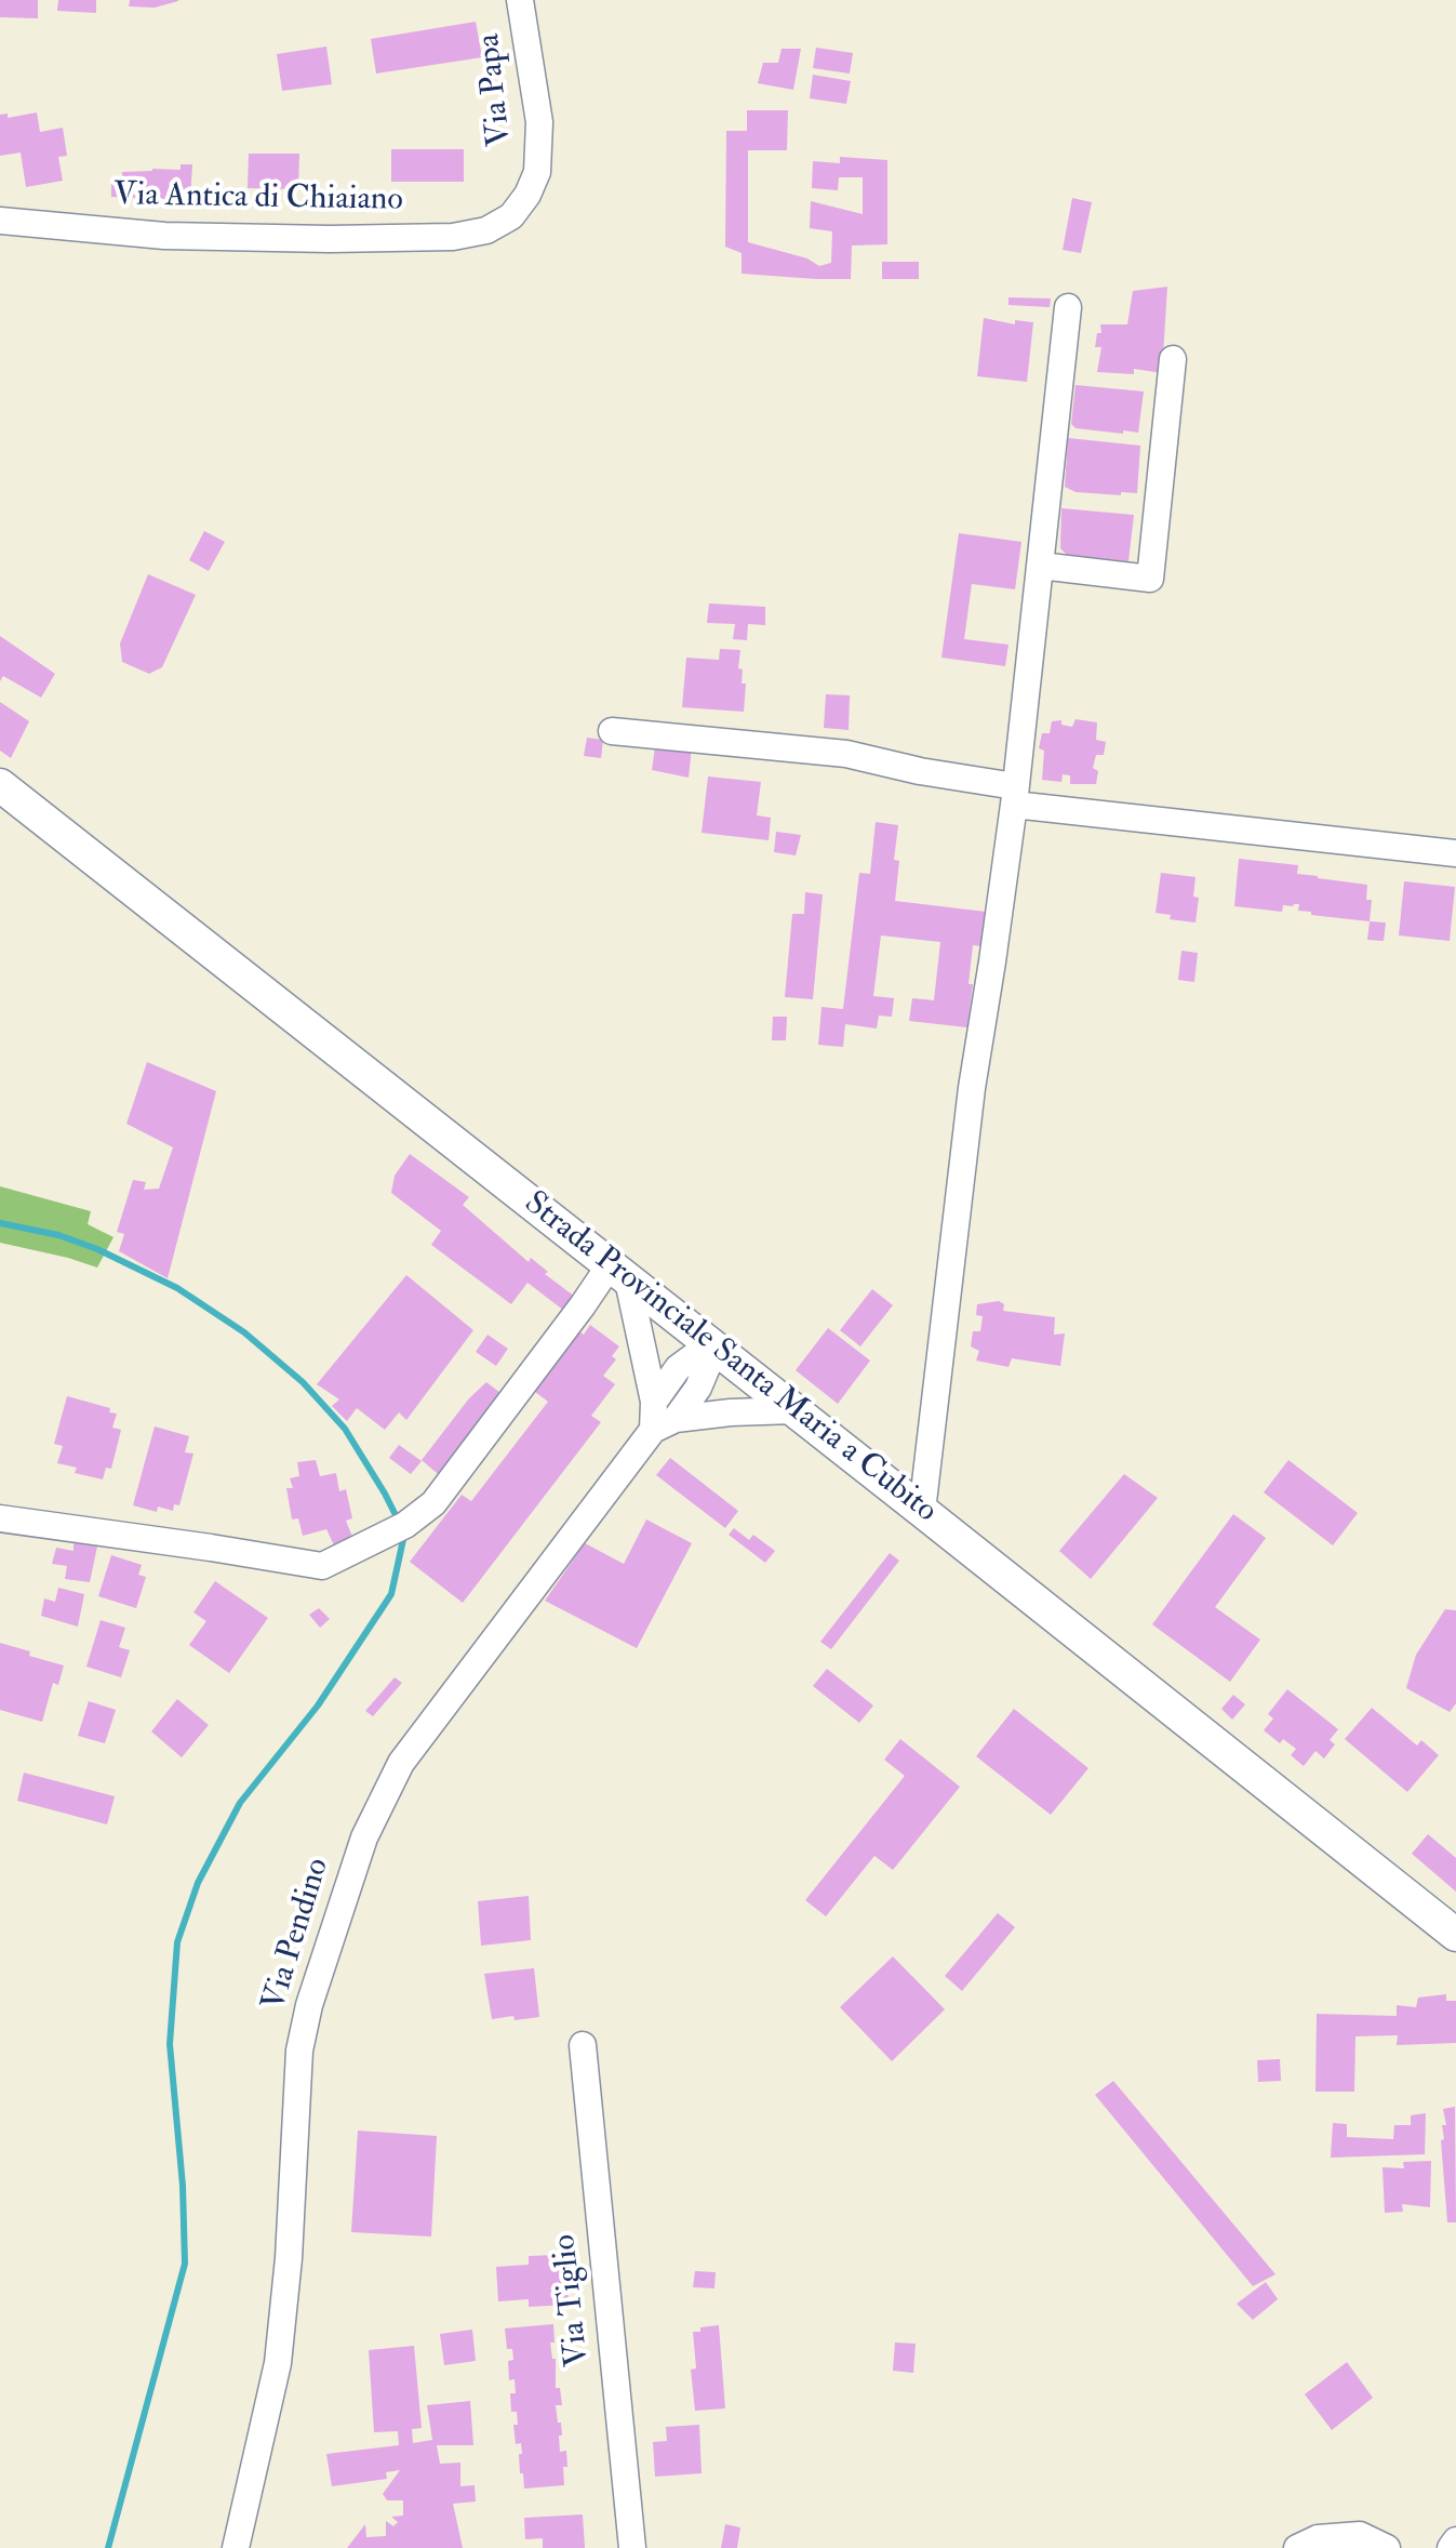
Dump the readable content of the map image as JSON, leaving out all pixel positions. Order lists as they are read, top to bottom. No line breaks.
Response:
{"streets":{"main road":["Strada Provinciale Santa Maria a Cubito"],"street":["Via Papa","Via Antica di Chiaiano","Via Pendino","Via Tiglio"]},"crossings":[["Via Papa","Via Antica di Chiaiano"],["Strada Provinciale Santa Maria a Cubito","Via Pendino"]]}
